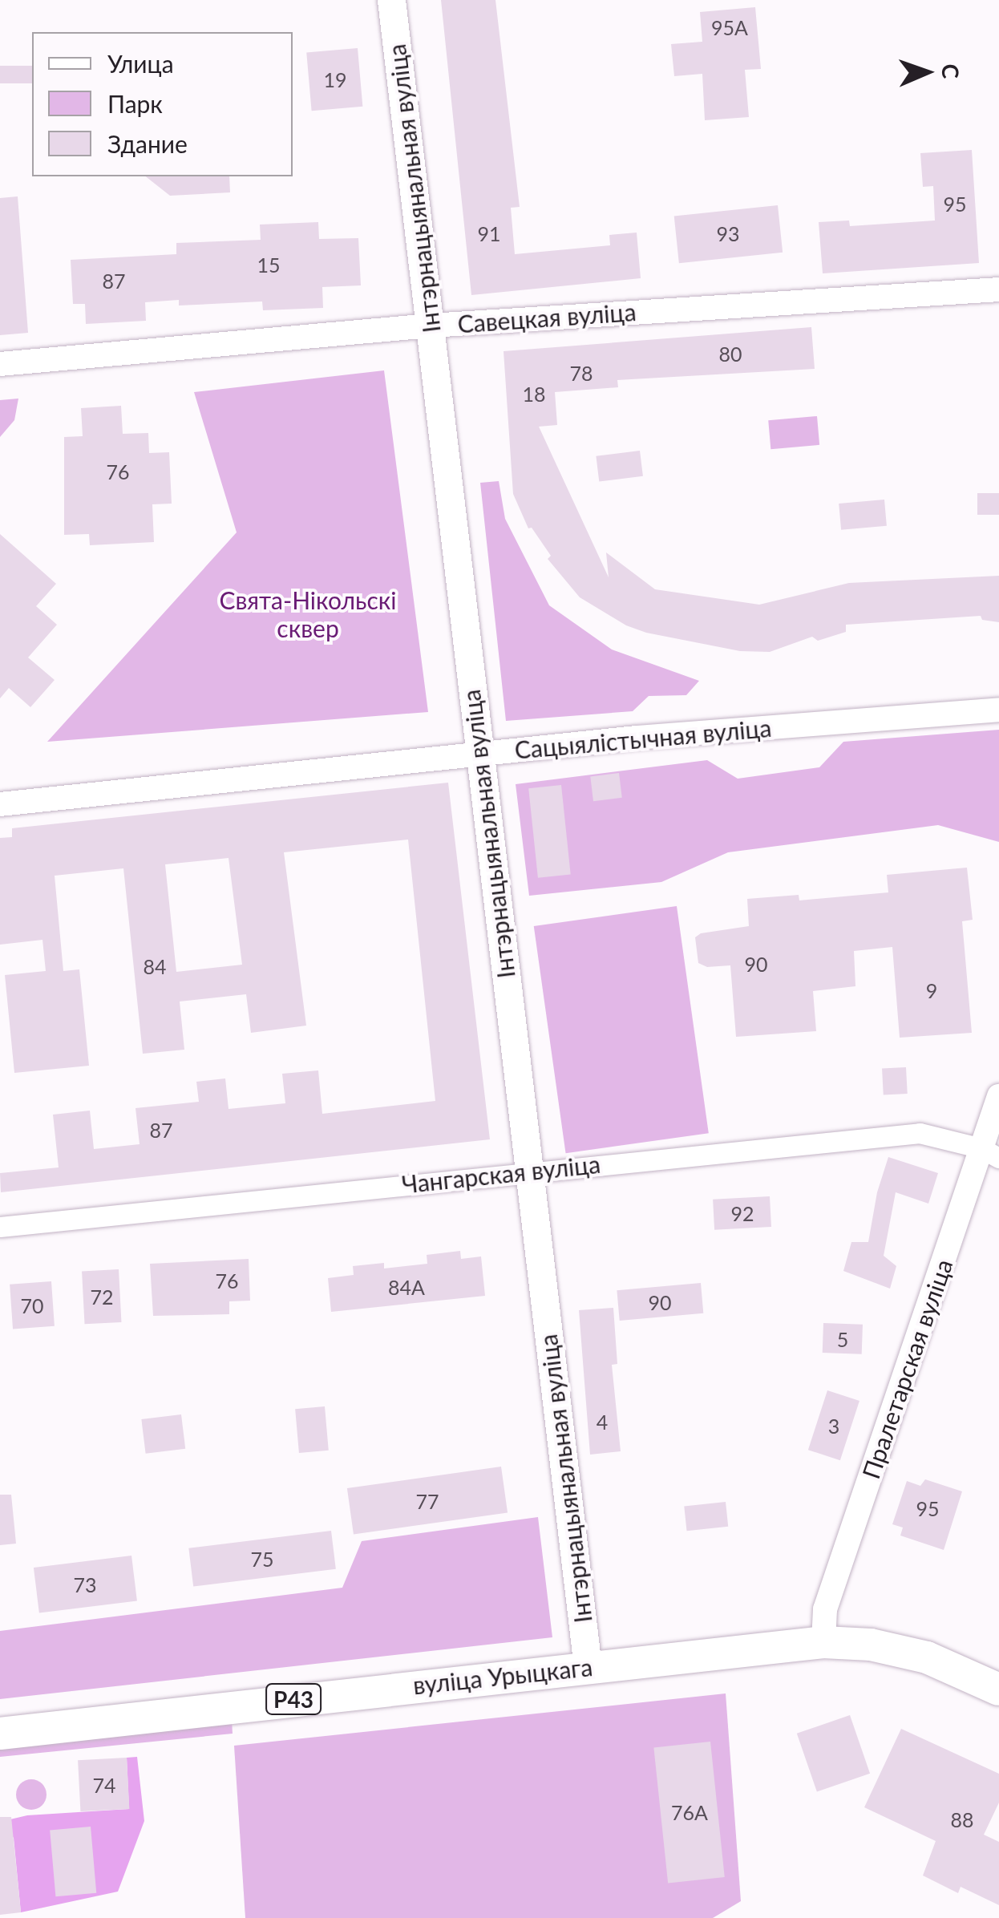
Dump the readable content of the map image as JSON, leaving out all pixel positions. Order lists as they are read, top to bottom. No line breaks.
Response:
{"streets":{"main road":["Інтэрнацыянальная вуліца","вуліца Урыцкага","Р43"],"street":["Савецкая вуліца","Сацыялістычная вуліца","Чангарская вуліца","Пралетарская вуліца"]},"crossings":[["Інтэрнацыянальная вуліца","Савецкая вуліца"],["Інтэрнацыянальная вуліца","Сацыялістычная вуліца"],["Інтэрнацыянальная вуліца","Чангарская вуліца"],["Інтэрнацыянальная вуліца","вуліца Урыцкага"],["Чангарская вуліца","Пралетарская вуліца"],["Пралетарская вуліца","вуліца Урыцкага"]],"parks":["Свята-Нікольскі сквер"],"house_numbers":["95А","19","95","91","93","15","87","80","78","18","76","90","84","9","87","92","76","84А","72","90","70","5","4","3","77","95","75","73","74","76А","88"],"legend":["Улица","Парк","Здание"],"north":"right"}
